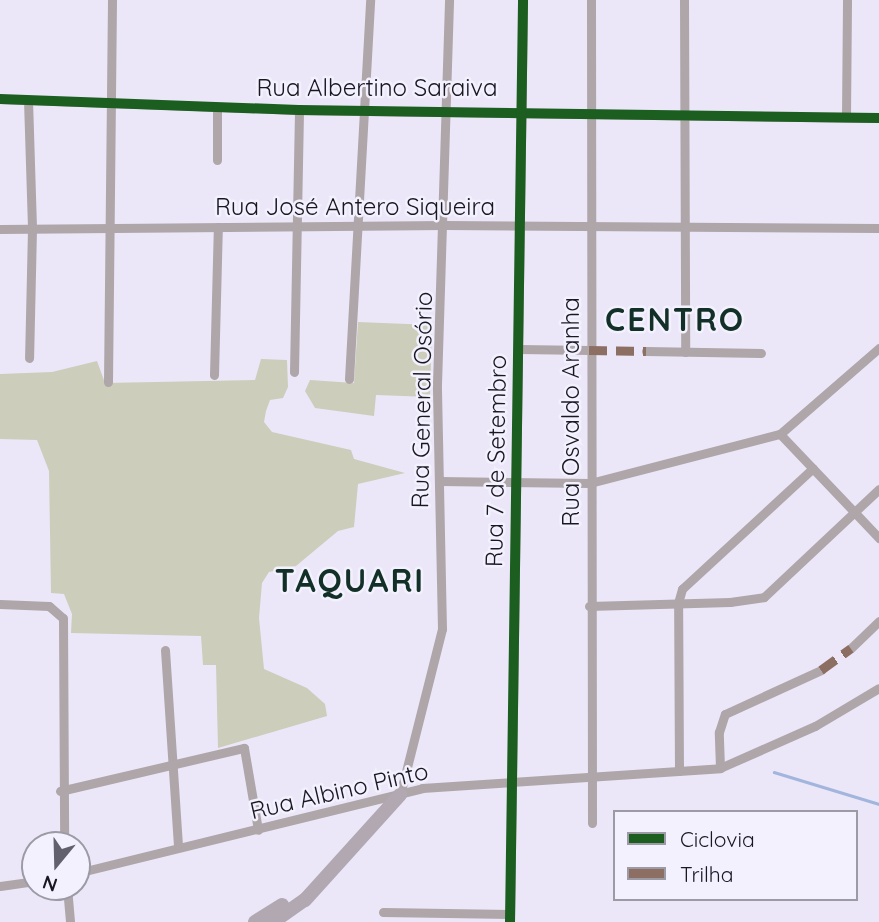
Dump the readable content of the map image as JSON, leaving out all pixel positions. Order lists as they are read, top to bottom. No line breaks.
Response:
{"streets":{"street":["Rua Albertino Saraiva","Rua José Antero Siqueira","Rua General Osório","Rua Osvaldo Aranha","Rua 7 de Setembro","Rua Albino Pinto"]},"crossings":[["Rua Albertino Saraiva","Rua General Osório"],["Rua Albertino Saraiva","Rua Osvaldo Aranha"],["Rua Albertino Saraiva","Rua 7 de Setembro"],["Rua José Antero Siqueira","Rua General Osório"],["Rua José Antero Siqueira","Rua Osvaldo Aranha"],["Rua José Antero Siqueira","Rua 7 de Setembro"],["Rua General Osório","Rua Albino Pinto"],["Rua Osvaldo Aranha","Rua Albino Pinto"],["Rua 7 de Setembro","Rua Albino Pinto"]],"districts":["CENTRO","TAQUARI"],"legend":["Ciclovia","Trilha"],"north":"bottom"}
